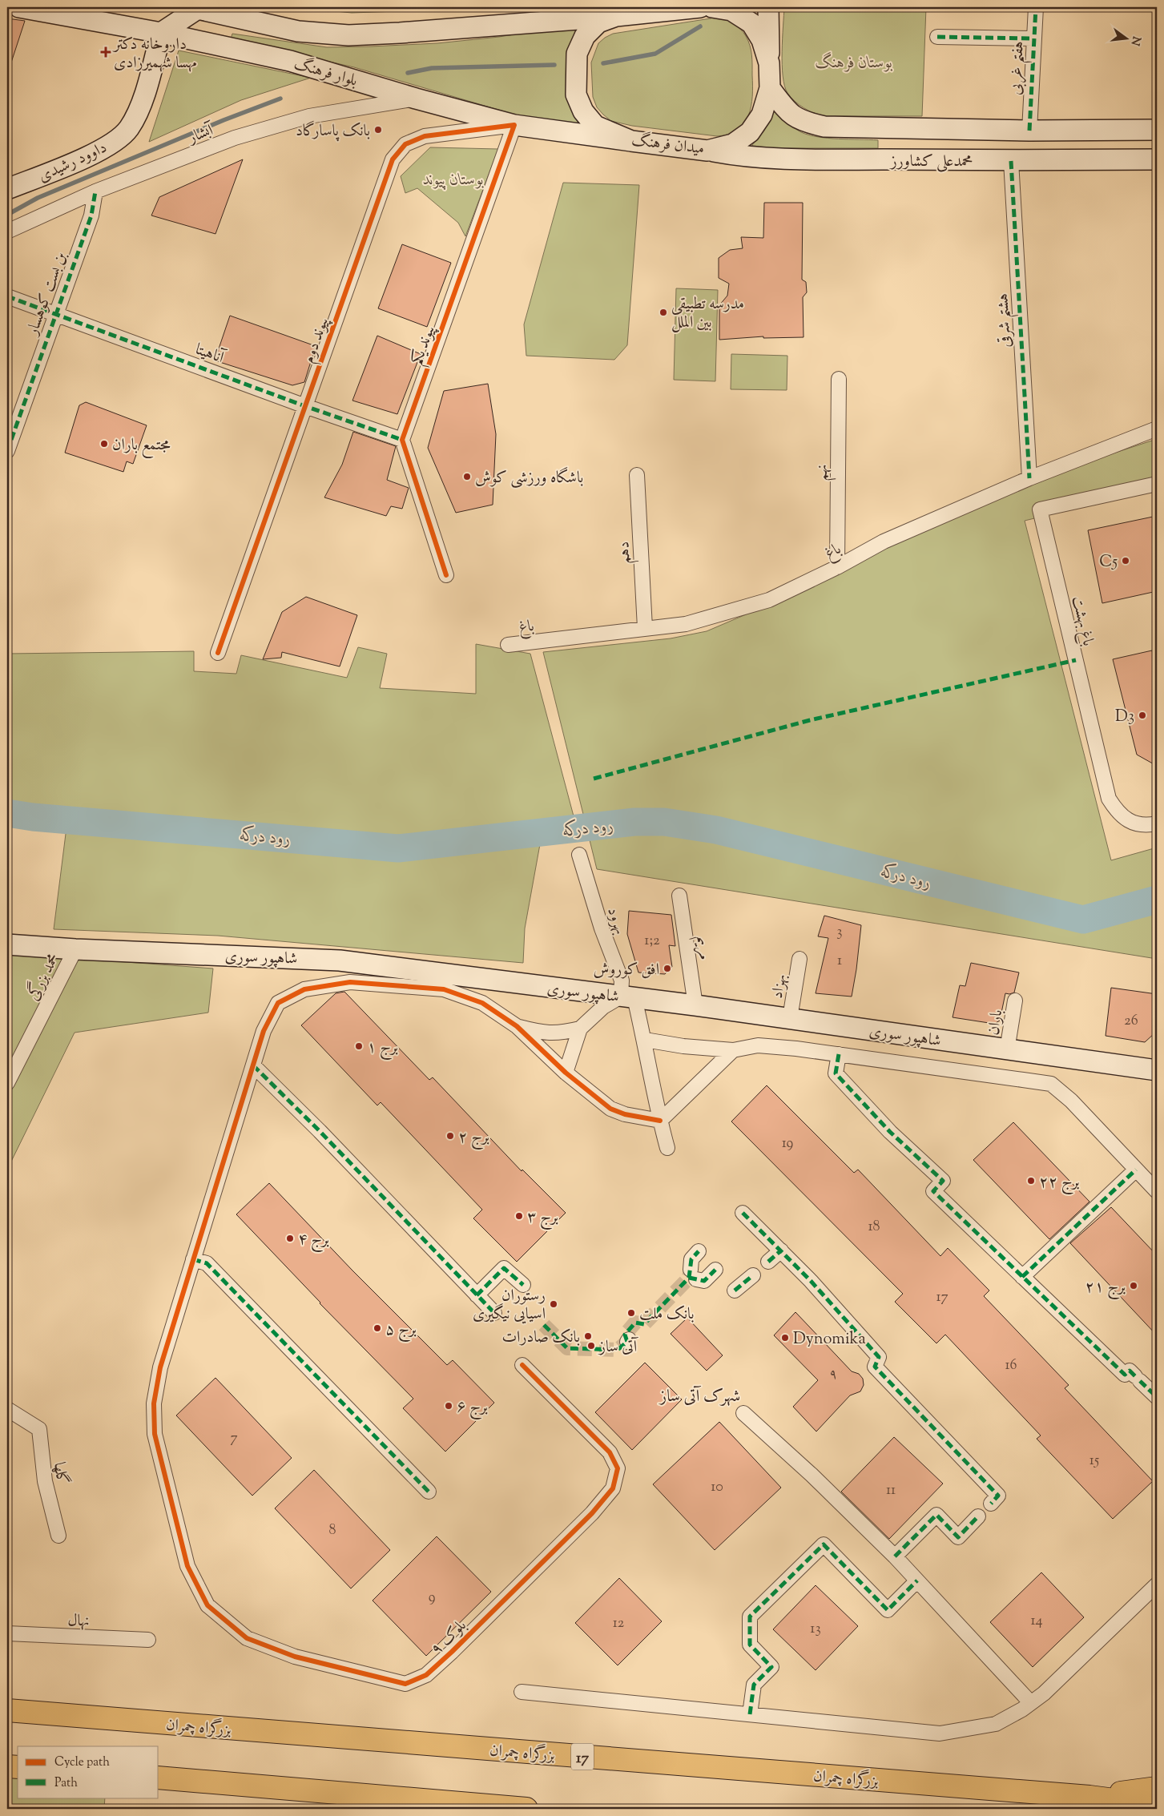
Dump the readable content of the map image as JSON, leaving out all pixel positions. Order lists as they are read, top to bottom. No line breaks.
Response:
{"streets":{"highway":["بزرگراه چمران","17"],"main road":["بلوار فرهنگ","میدان فرهنگ","محمدعلی کشاورز","داوود رشیدی","شاهپور سوری"],"street":["هفتم غربی","آبشار","بن بست کوهسار","هشتم شرقی","پیوند دوم","پیوند یکم","آناهیتا","نهم","باغ","دهم","باغ بهشت","بهرود","مریم","محمد بزرگی","بهزاد","باران","گلها","نهال","بلوک ۹"]},"crossings":[["هفتم غربی","محمدعلی کشاورز"],["بلوار فرهنگ","آبشار"],["بلوار فرهنگ","میدان فرهنگ"],["بلوار فرهنگ","داوود رشیدی"],["بلوار فرهنگ","پیوند دوم"],["بلوار فرهنگ","پیوند یکم"],["آبشار","بن بست کوهسار"],["میدان فرهنگ","محمدعلی کشاورز"],["محمدعلی کشاورز","هشتم شرقی"],["بن بست کوهسار","آناهیتا"],["هشتم شرقی","باغ"],["پیوند دوم","پیوند یکم"],["پیوند دوم","آناهیتا"],["پیوند یکم","آناهیتا"],["نهم","باغ"],["باغ","دهم"],["بهرود","شاهپور سوری"],["مریم","شاهپور سوری"],["شاهپور سوری","محمد بزرگی"],["شاهپور سوری","بهزاد"],["شاهپور سوری","باران"]],"districts":["شهرک آتی ساز"],"water":["رود درکه"],"parks":["بوستان فرهنگ","بوستان پیوند"],"places":{"health":["داروخانه دکتر مهسا شهمیرزادی"],"other":["بانک پاسارگاد","مدرسه تطبیقی بین الملل","مجتمع باران","باشگاه ورزشی کوش","C5","D3","افق کوروش","برج ۱","برج ۲","برج ۲۲","برج ۳","برج ۴","برج ۲۱","رستوران اسیایی نیگیری","بانک ملت","برج ۵","بانک صادرات","Dynomika","آتی ساز","برج ۶"]},"house_numbers":["3","1;2","1","26","19","18","17","16","۹","7","15","10","11","8","9","14","12","13"],"legend":["Cycle path","Path"],"north":"right"}
